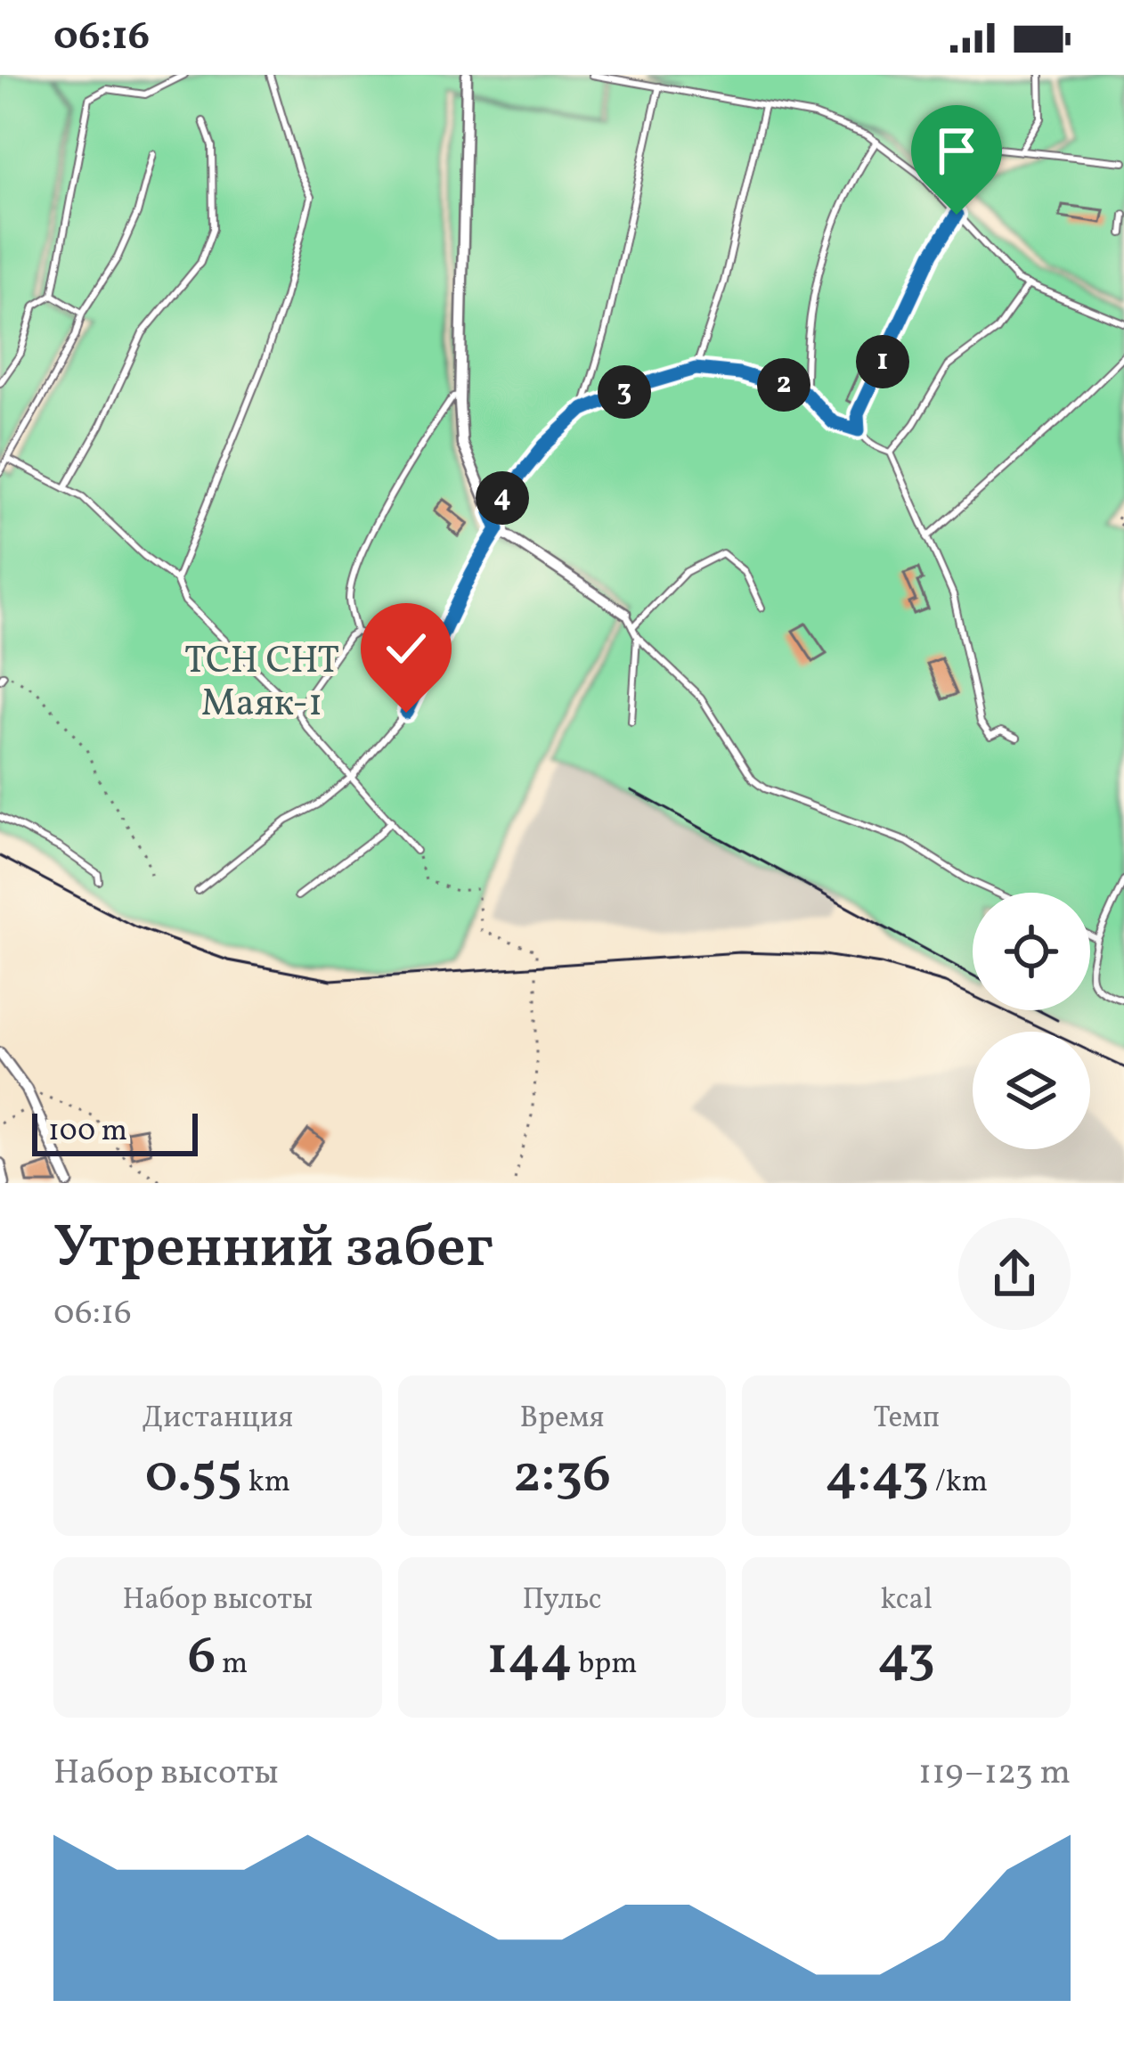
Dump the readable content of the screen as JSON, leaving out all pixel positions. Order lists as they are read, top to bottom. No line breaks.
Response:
{"parks":["ТСН СНТ Маяк-1"],"scale_bar":"100 m","page":{"status":"06:16","pins":["1","2","3","4"],"scale":"100 m","heading":["Утренний забег","06:16"],"stats":[["Дистанция","0.55 km"],["Время","2:36"],["Темп","4:43 /km"],["Набор высоты","6 m"],["Пульс","144 bpm"],["kcal","43"]],"chart":["Набор высоты","119–123 m"]}}
